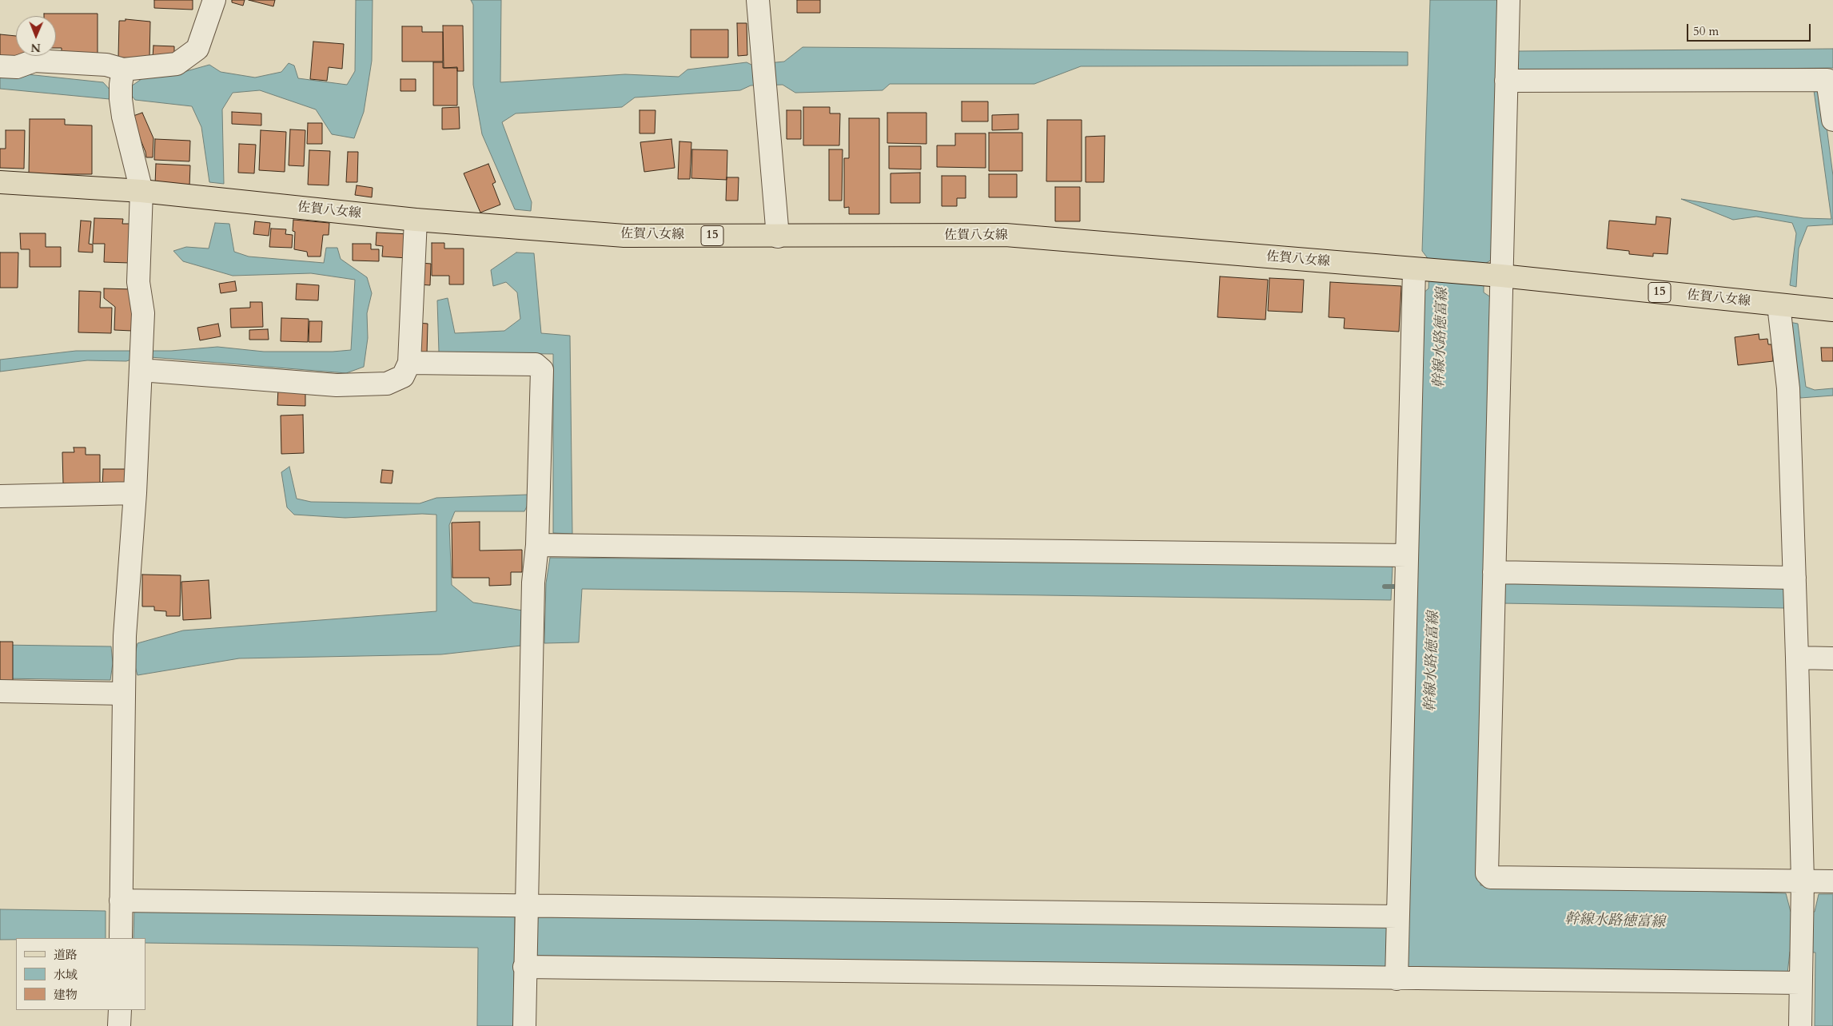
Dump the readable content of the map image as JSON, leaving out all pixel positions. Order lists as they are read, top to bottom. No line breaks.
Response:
{"streets":{"main road":["佐賀八女線","15"]},"crossings":[["佐賀八女線","15"]],"water":["幹線水路徳富線"],"legend":["道路","水域","建物"],"scale_bar":"50 m","north":"bottom"}
